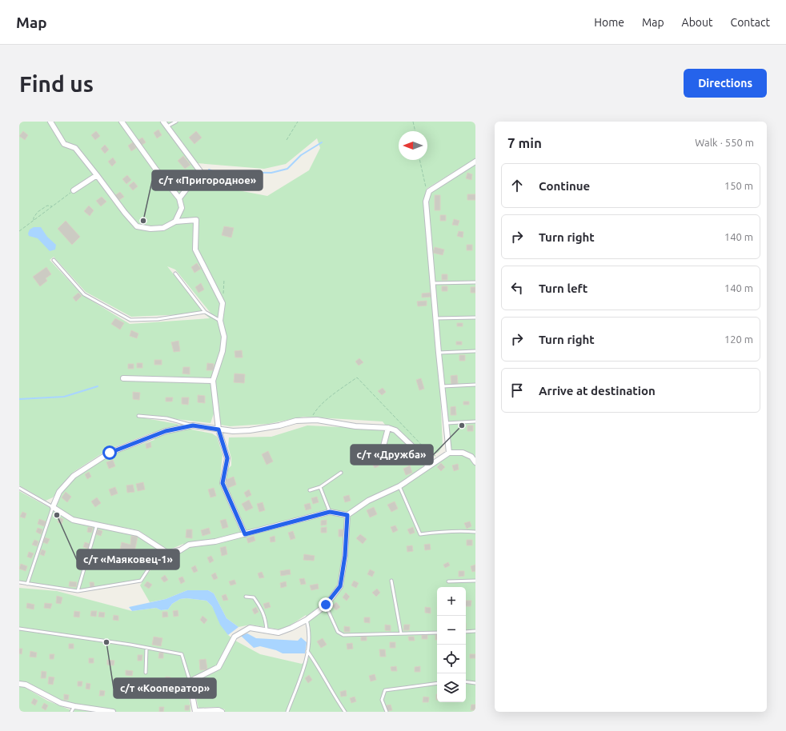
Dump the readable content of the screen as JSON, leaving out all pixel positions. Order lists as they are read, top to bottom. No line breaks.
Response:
{"places":["с/т «Пригородное»","с/т «Дружба»","с/т «Маяковец-1»","с/т «Кооператор»"],"north":"left","page":{"header":"Map","nav":["Home","Map","About","Contact"],"buttons":"Directions","title":"Find us","heading":["7 min","Walk · 550 m"],"list":[["Continue","150 m"],["Turn right","140 m"],["Turn left","140 m"],["Turn right","120 m"],"Arrive at destination"],"map_buttons":["+","−"]}}
